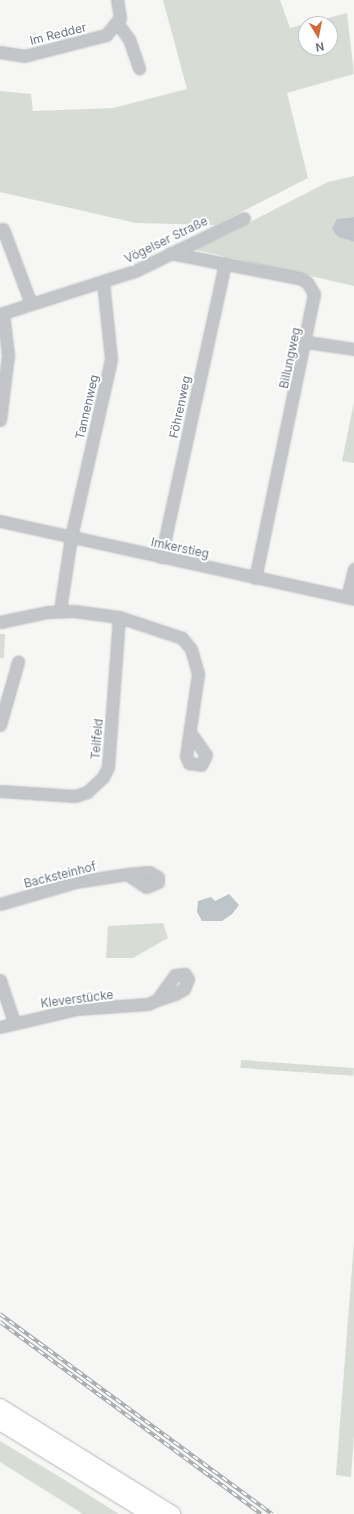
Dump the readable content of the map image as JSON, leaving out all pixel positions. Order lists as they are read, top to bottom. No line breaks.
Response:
{"streets":{"street":["Im Redder","Vögelser Straße","Billungweg","Tannenweg","Föhrenweg","Imkerstieg","Teilfeld","Backsteinhof","Kleverstücke"]},"crossings":[["Vögelser Straße","Billungweg"],["Vögelser Straße","Tannenweg"],["Billungweg","Föhrenweg"],["Billungweg","Imkerstieg"],["Tannenweg","Imkerstieg"],["Föhrenweg","Imkerstieg"]],"north":"bottom"}
